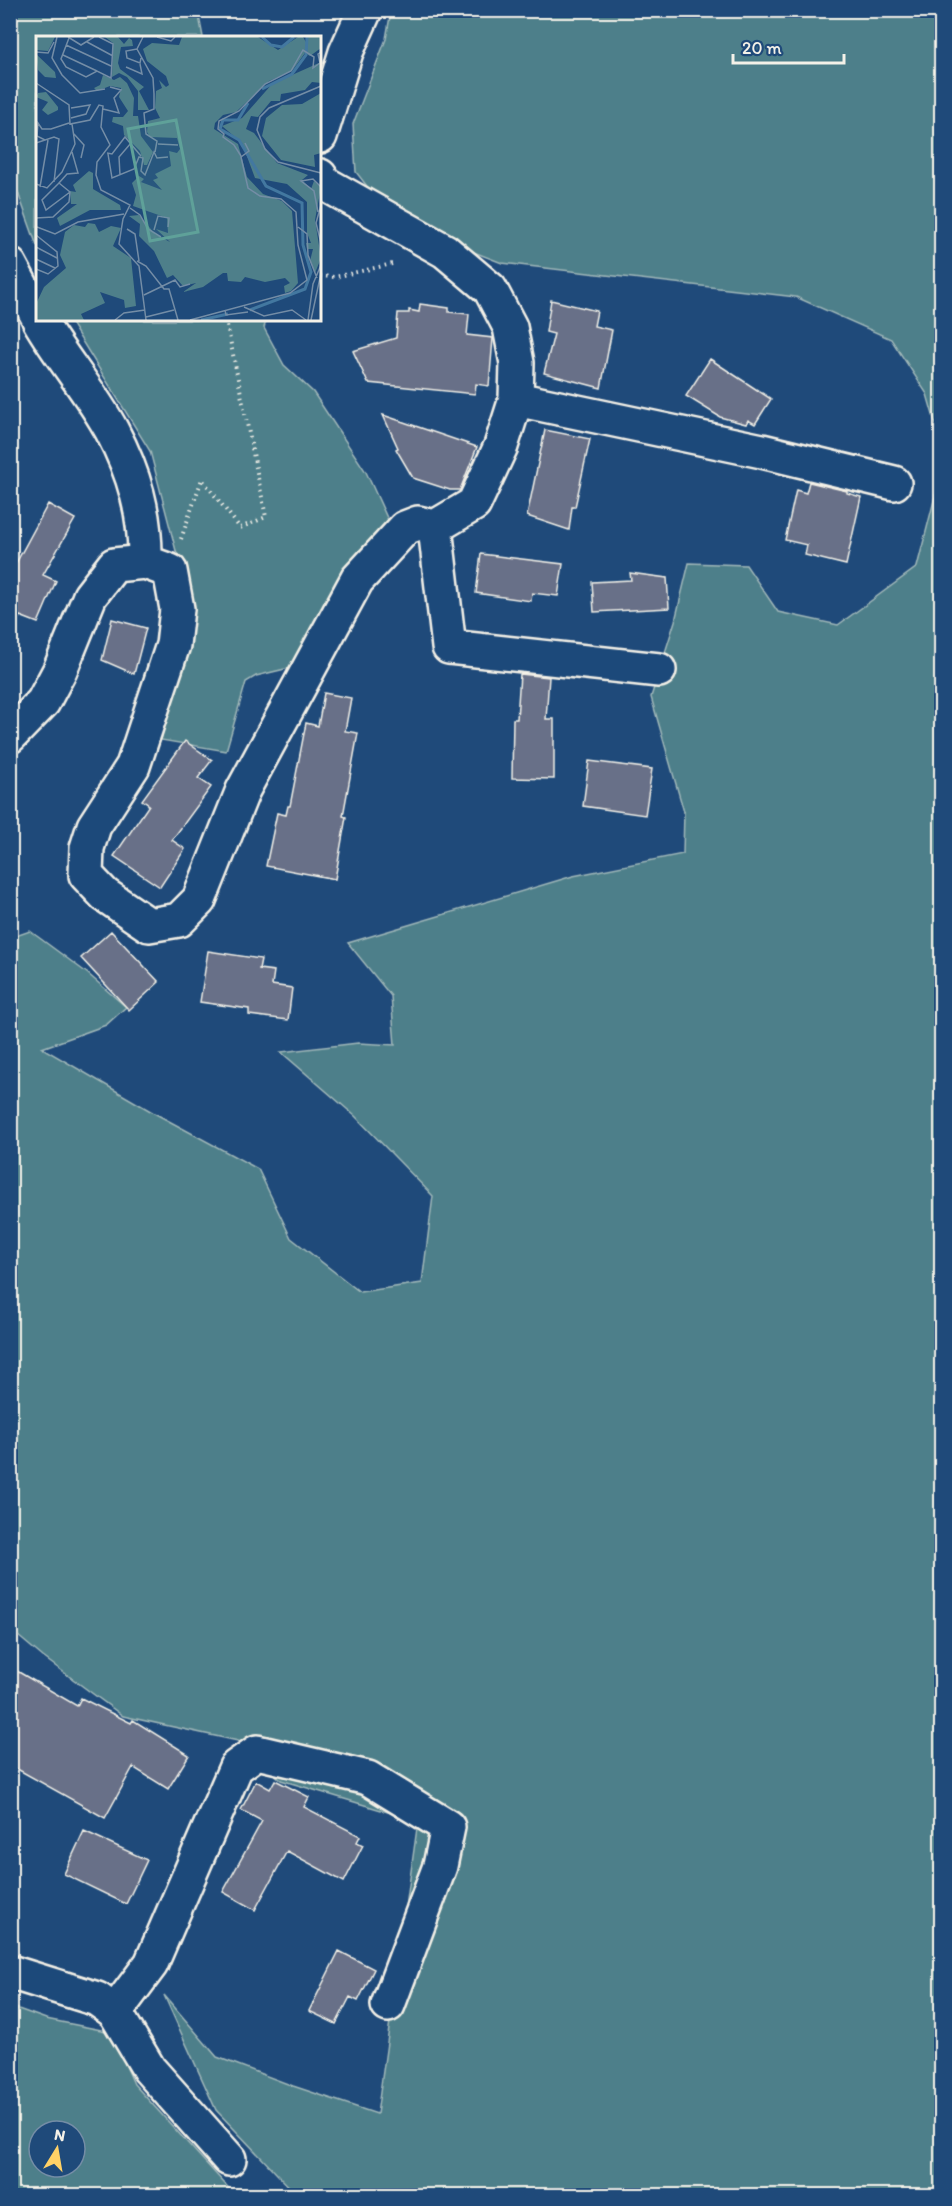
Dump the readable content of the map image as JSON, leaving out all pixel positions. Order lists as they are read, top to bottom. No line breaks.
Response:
{"scale_bar":"20 m","north":"top"}
